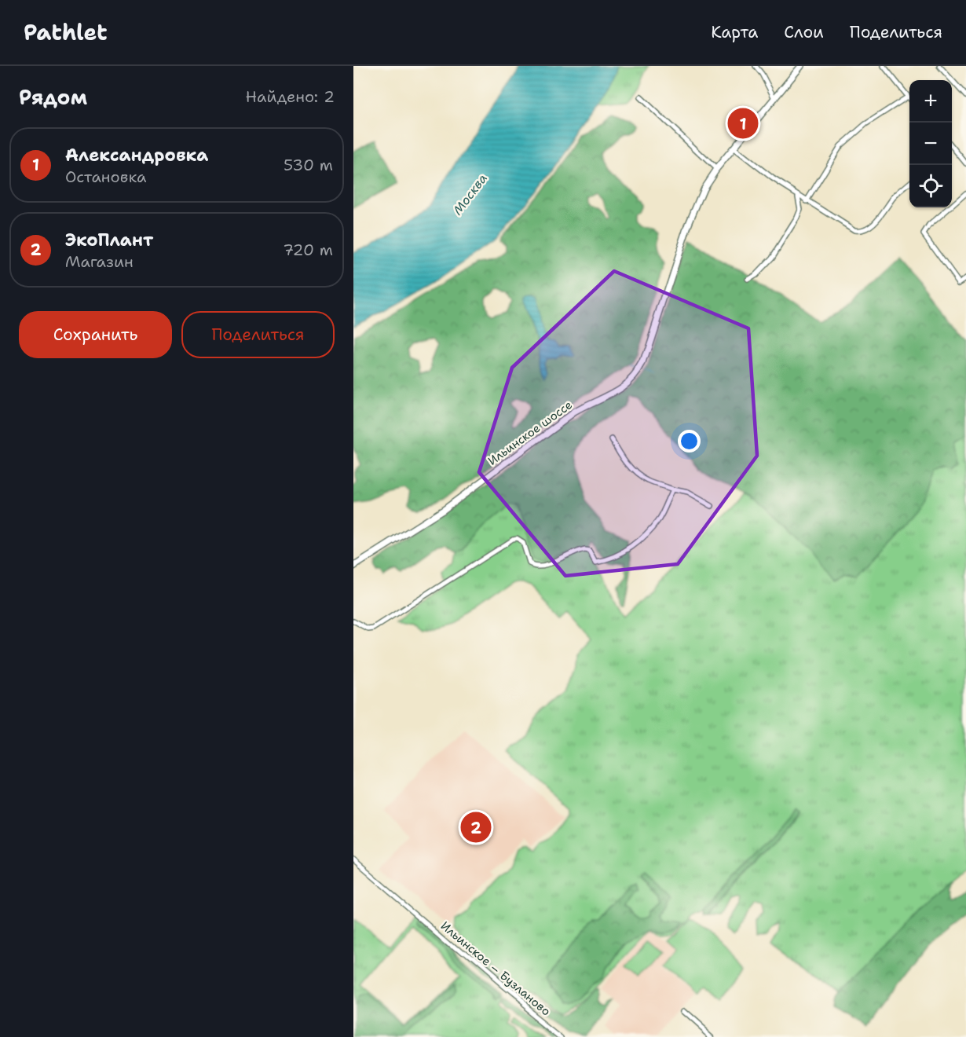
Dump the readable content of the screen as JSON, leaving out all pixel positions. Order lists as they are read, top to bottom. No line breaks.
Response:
{"streets":{"main road":["Ильинское шоссе"],"street":["Ильинское – Бузланово"]},"water":["Москва"],"page":{"header":"Pathlet","nav":["Карта","Слои","Поделиться"],"heading":["Рядом","Найдено: 2"],"map_buttons":["+","−"],"pins":["1","2"],"list":[{"mark":"1","name":"Александровка","note":"Остановка","value":"530 m"},{"mark":"2","name":"ЭкоПлант","note":"Магазин","value":"720 m"}],"buttons":["Сохранить","Поделиться"]}}
